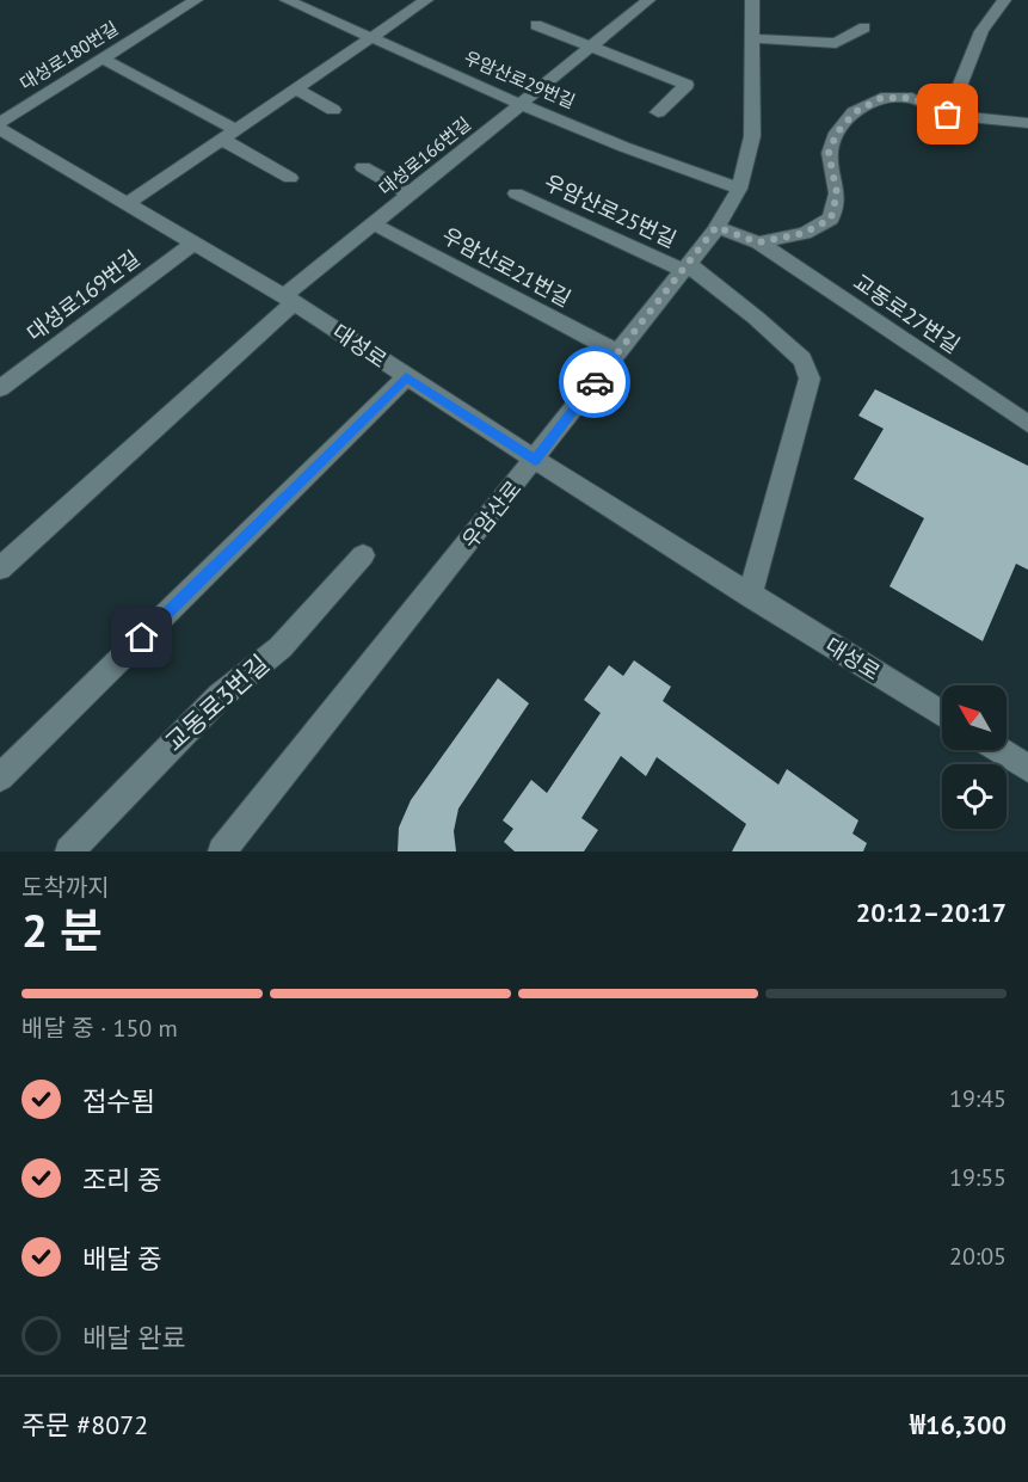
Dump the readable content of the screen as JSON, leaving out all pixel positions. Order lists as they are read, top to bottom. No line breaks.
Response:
{"streets":{"street":["대성로180번길","우암산로29번길","대성로166번길","우암산로25번길","우암산로21번길","대성로169번길","교동로27번길","대성로","우암산로","교동로3번길"]},"crossings":[["우암산로29번길","대성로166번길"],["우암산로29번길","우암산로"],["대성로166번길","우암산로21번길"],["대성로166번길","대성로"],["우암산로25번길","우암산로"],["우암산로21번길","우암산로"],["대성로169번길","대성로"],["교동로27번길","우암산로"],["대성로","우암산로"]],"north":"top left","page":{"heading":["2 분","도착까지","20:12–20:17"],"panel":["주문 #8072","₩16,300"],"bar":"배달 중 · 150 m","list":[["접수됨","19:45"],["조리 중","19:55"],["배달 중","20:05"],"배달 완료"]}}
